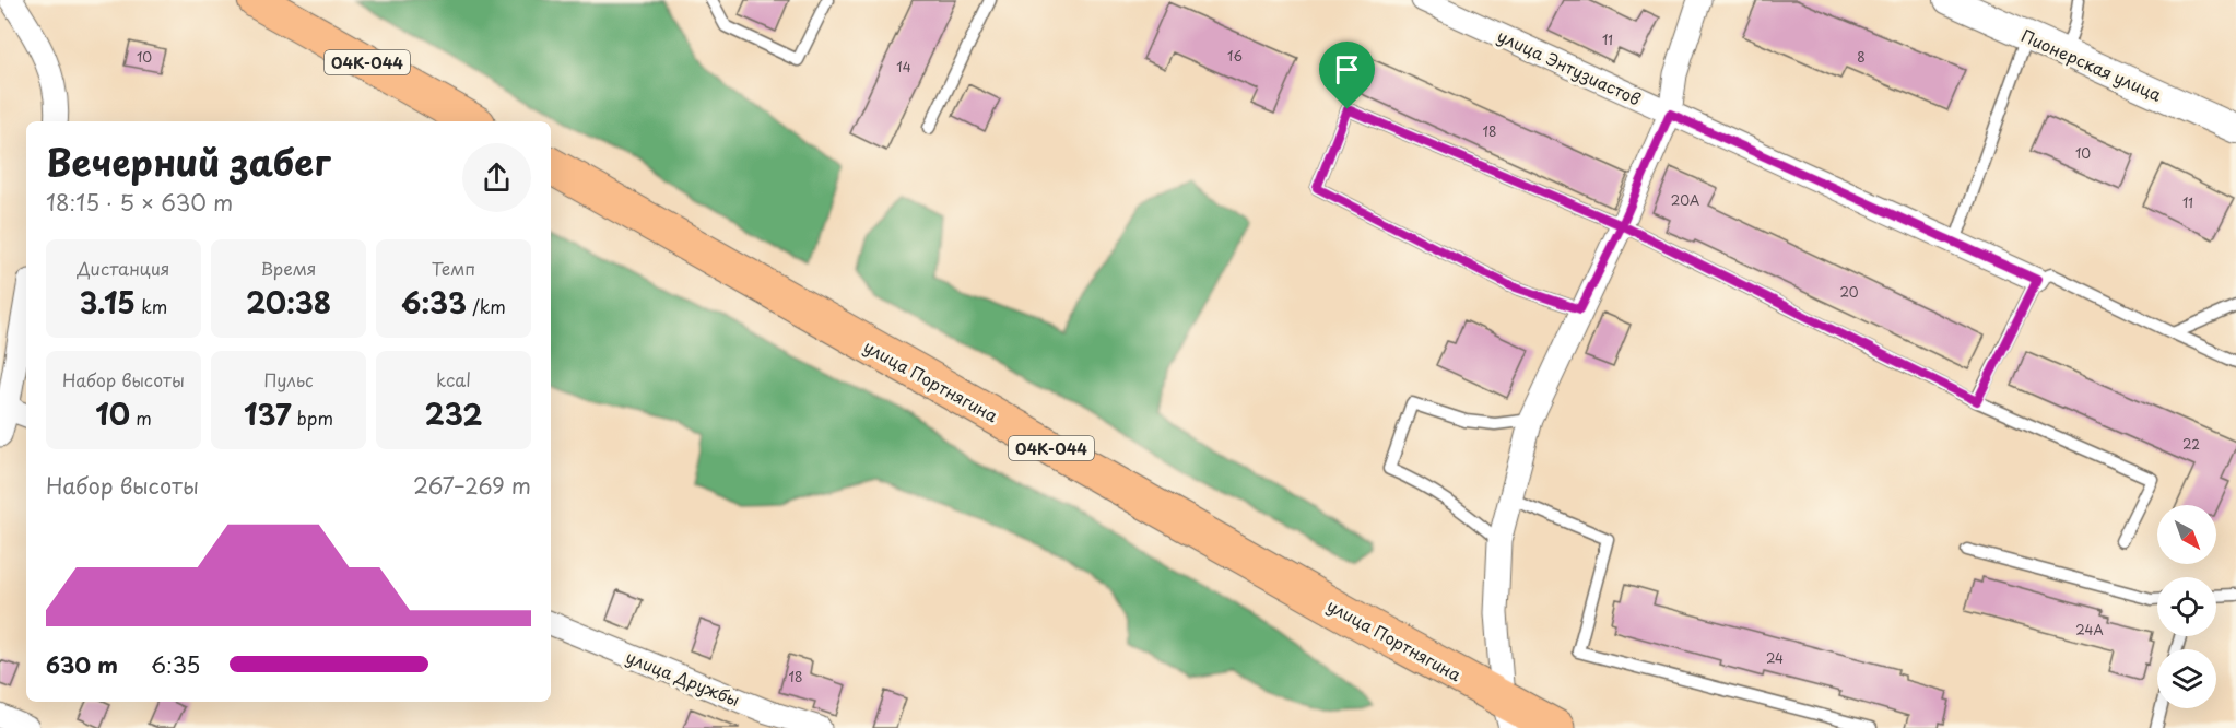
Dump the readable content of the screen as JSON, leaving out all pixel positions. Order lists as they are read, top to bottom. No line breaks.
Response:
{"streets":{"main road":["04К-044","улица Портнягина"],"street":["Пионерская улица","улица Энтузиастов","улица Дружбы"]},"house_numbers":["11","16","10","8","14","18","10","20А","11","20","22","24А","24","18"],"north":"bottom right","page":{"heading":["Вечерний забег","18:15 · 5 × 630 m"],"stats":[["Дистанция","3.15 km"],["Время","20:38"],["Темп","6:33 /km"],["Набор высоты","10 m"],["Пульс","137 bpm"],["kcal","232"]],"chart":["Набор высоты","267–269 m"],"list":[{"name":"630 m","note":"6:35"}]}}
